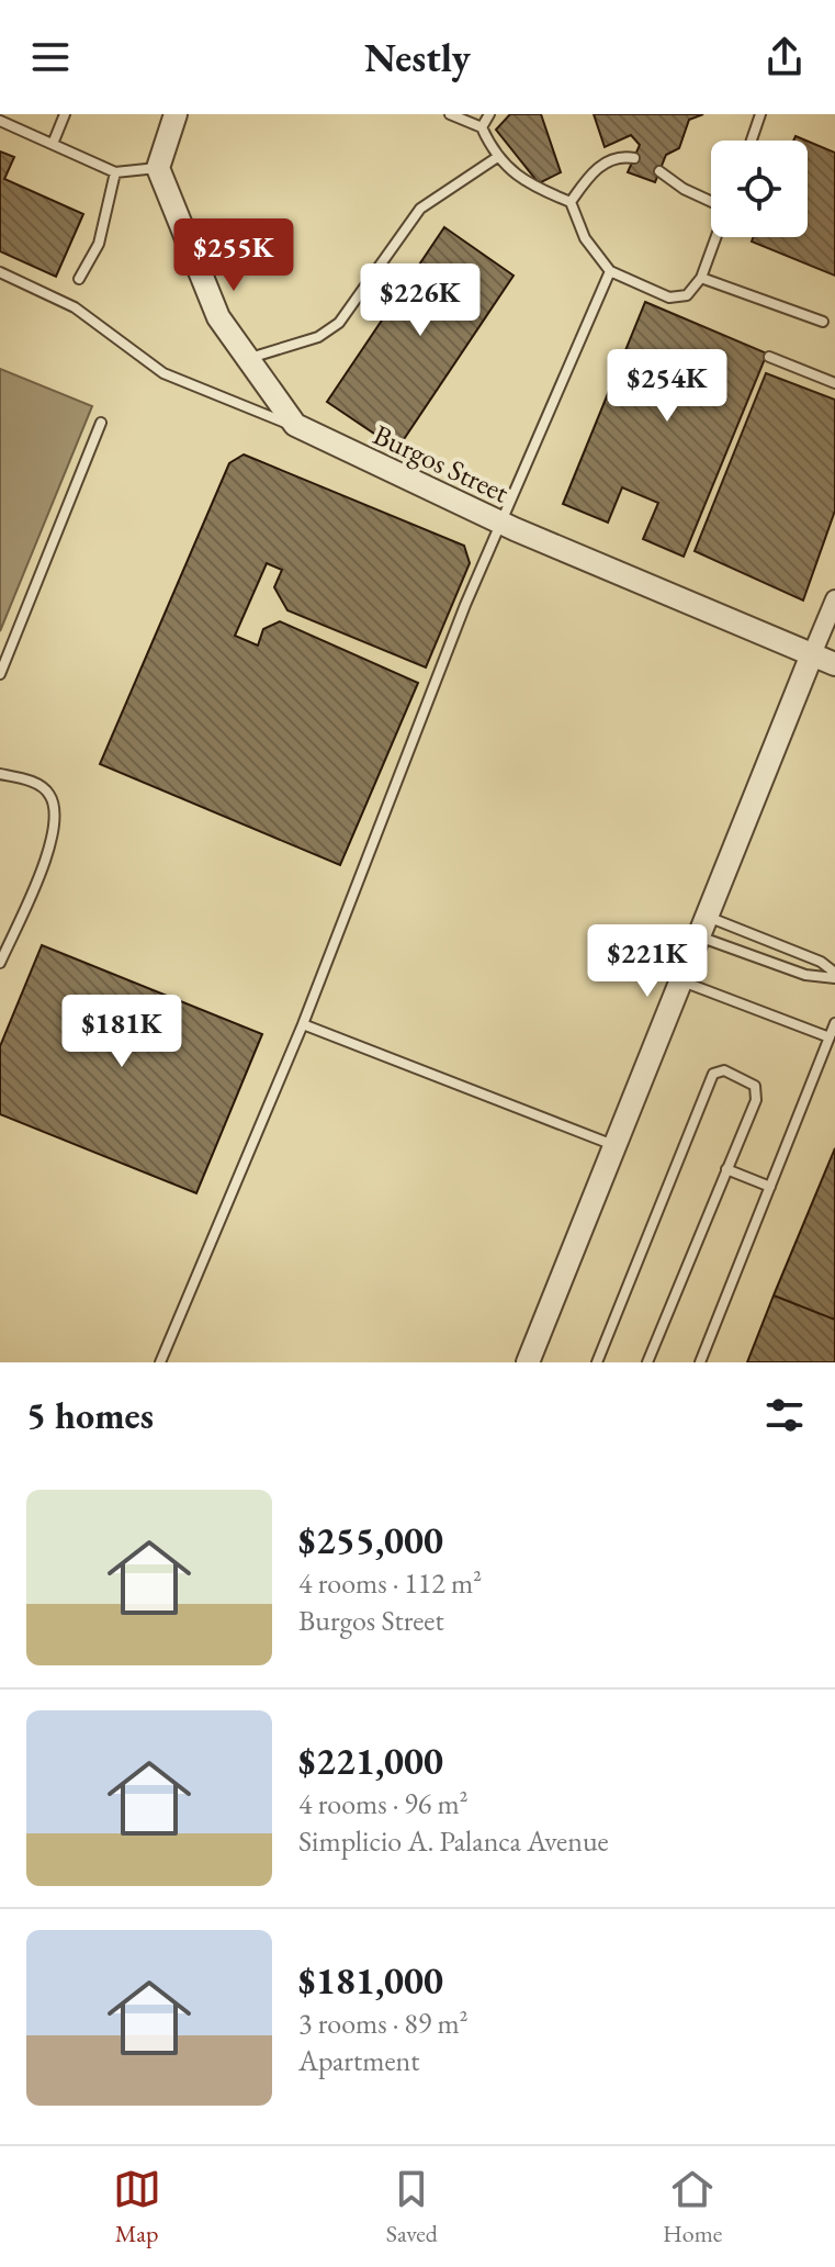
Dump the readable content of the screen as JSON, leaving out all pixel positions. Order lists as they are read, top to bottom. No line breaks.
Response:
{"streets":{"street":["Burgos Street"]},"page":{"header":"Nestly","price":["$255K","$226K","$254K","$221K","$181K"],"heading":"5 homes","list":[{"name":"$255,000","note":"4 rooms · 112 m² · Burgos Street"},{"name":"$221,000","note":"4 rooms · 96 m² · Simplicio A. Palanca Avenue"},{"name":"$181,000","note":"3 rooms · 89 m² · Apartment"}],"tabs":["Map","Saved","Home"]}}
